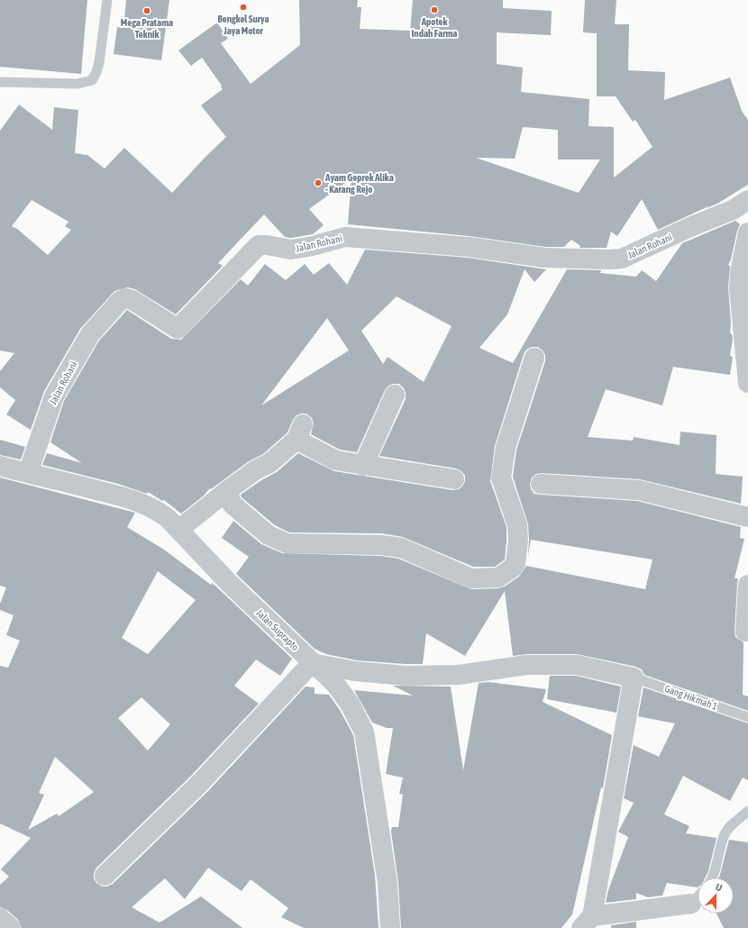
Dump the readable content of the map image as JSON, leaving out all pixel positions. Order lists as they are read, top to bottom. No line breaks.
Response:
{"streets":{"street":["Jalan Rohani","Jalan Suprapto"],"lane":["Gang Hikmah 1"]},"crossings":[["Jalan Rohani","Jalan Suprapto"]],"places":["Bengkel Surya Jaya Motor","Apotek Indah Farma","Mega Pratama Teknik","Ayam Geprek Alika - Karang Rejo"],"north":"top"}
